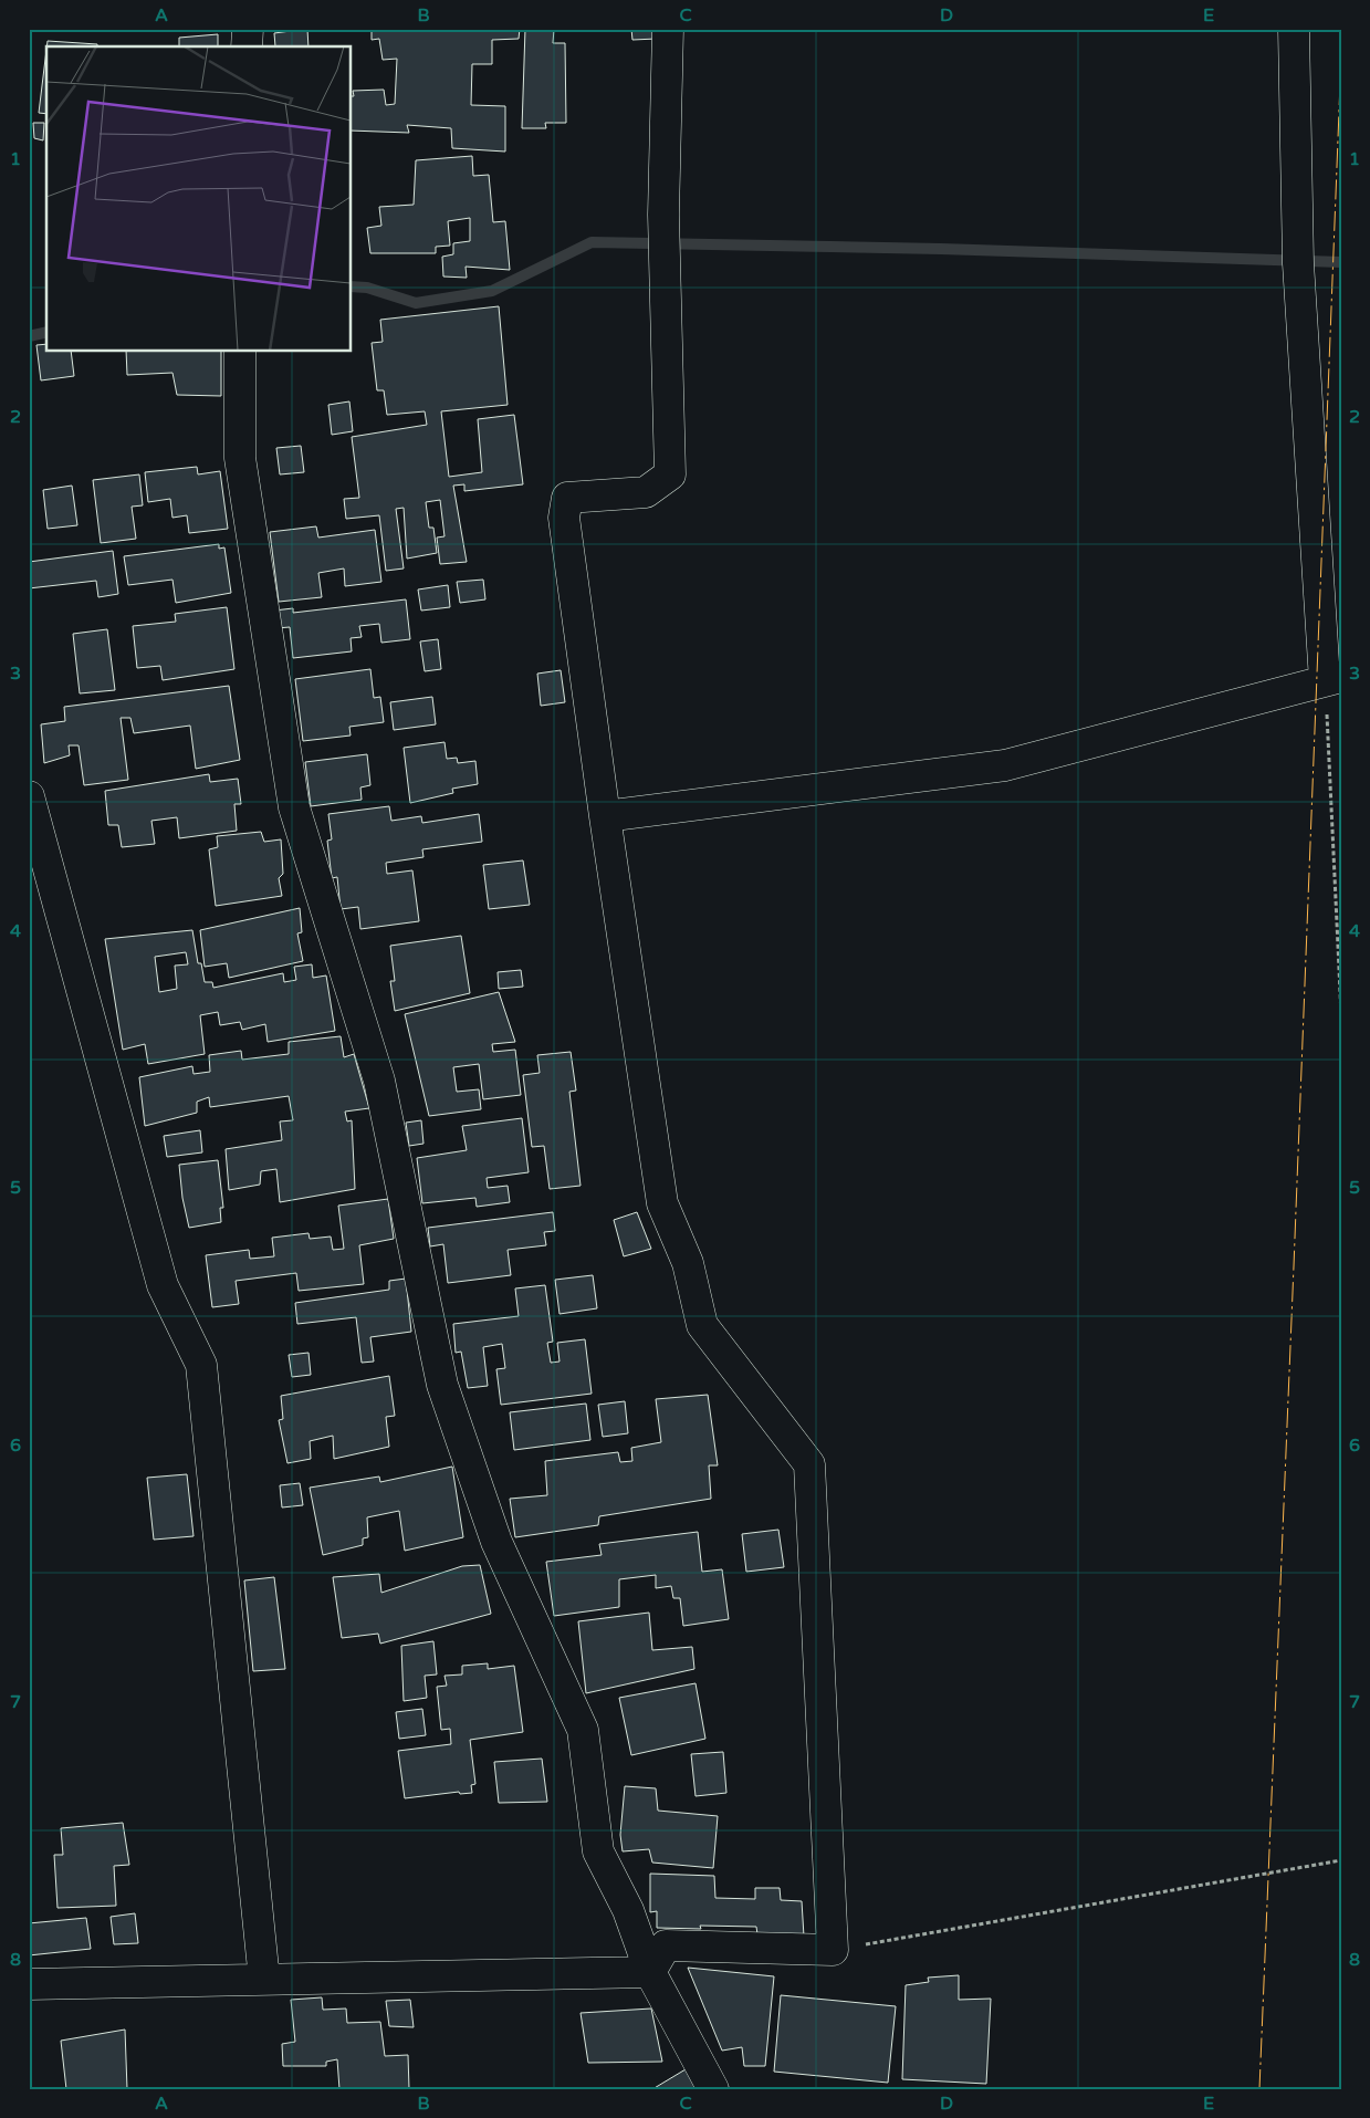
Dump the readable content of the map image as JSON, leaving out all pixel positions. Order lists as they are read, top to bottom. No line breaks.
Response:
{"grid":{"columns":["A","B","C","D","E"],"rows":["1","2","3","4","5","6","7","8"]}}
